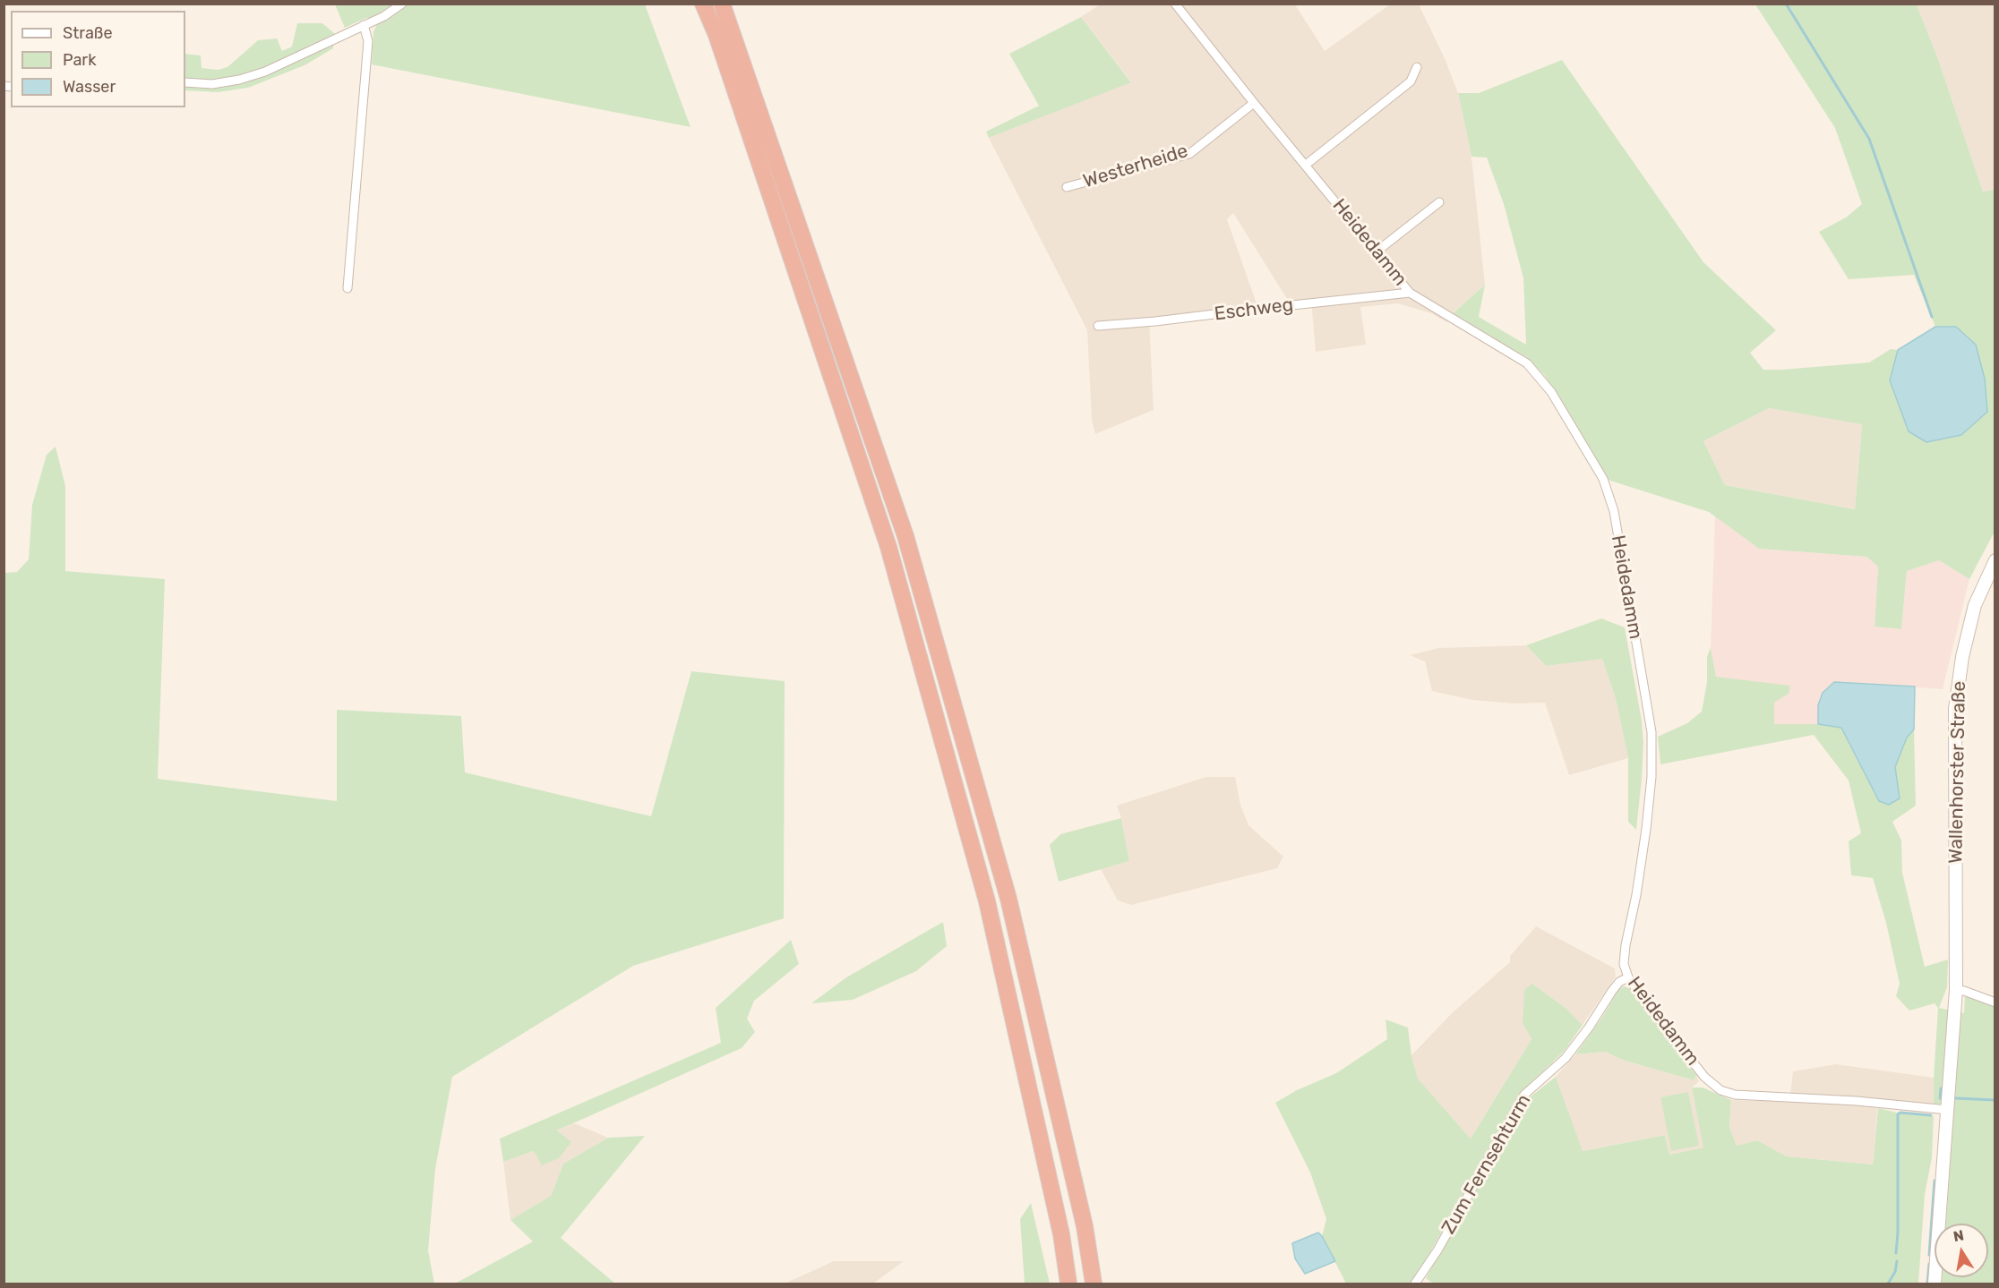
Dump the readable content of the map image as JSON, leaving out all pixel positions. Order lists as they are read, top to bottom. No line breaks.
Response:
{"streets":{"main road":["Wallenhorster Straße"],"street":["Westerheide","Heidedamm","Eschweg","Zum Fernsehturm"]},"crossings":[["Westerheide","Heidedamm"],["Heidedamm","Eschweg"],["Heidedamm","Wallenhorster Straße"],["Heidedamm","Zum Fernsehturm"]],"legend":["Straße","Park","Wasser"],"north":"top"}
